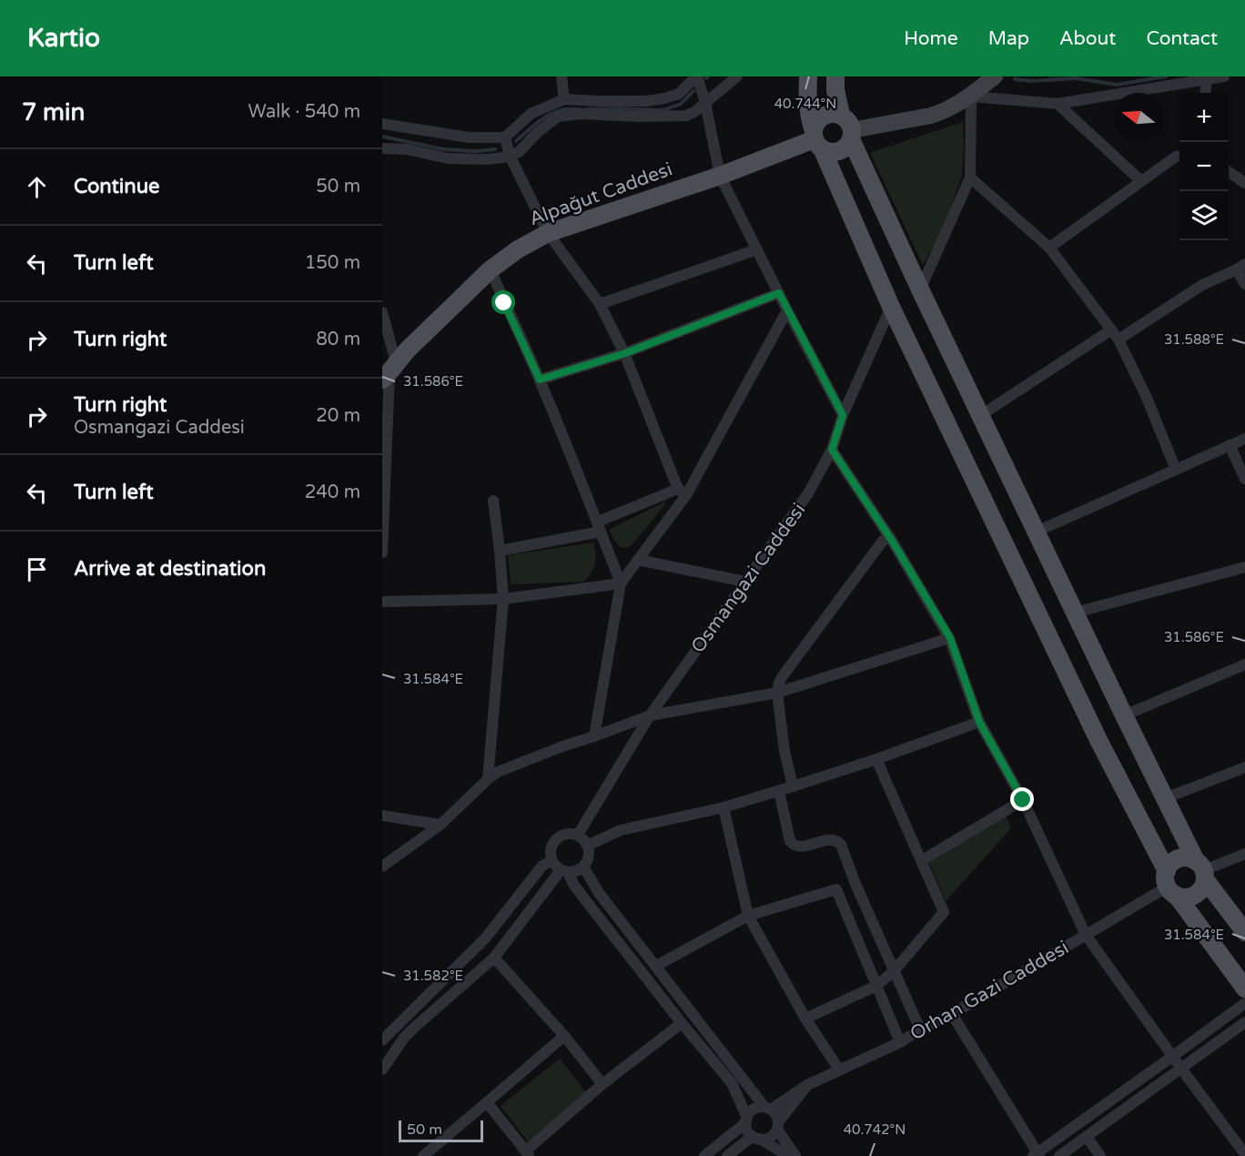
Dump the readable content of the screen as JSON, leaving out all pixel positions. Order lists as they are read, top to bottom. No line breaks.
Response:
{"streets":{"main road":["Alpağut Caddesi"],"street":["Osmangazi Caddesi","Orhan Gazi Caddesi"]},"scale_bar":"50 m","north":"left","page":{"header":"Kartio","nav":["Home","Map","About","Contact"],"heading":["7 min","Walk · 540 m"],"map_buttons":["+","−"],"list":[["Continue","50 m"],["Turn left","150 m"],["Turn right","80 m"],["Turn right","Osmangazi Caddesi","20 m"],["Turn left","240 m"],"Arrive at destination"],"scale":"50 m"},"coordinates":["40.744°N","31.588°E","31.586°E","31.584°E","31.582°E","40.742°N"]}
